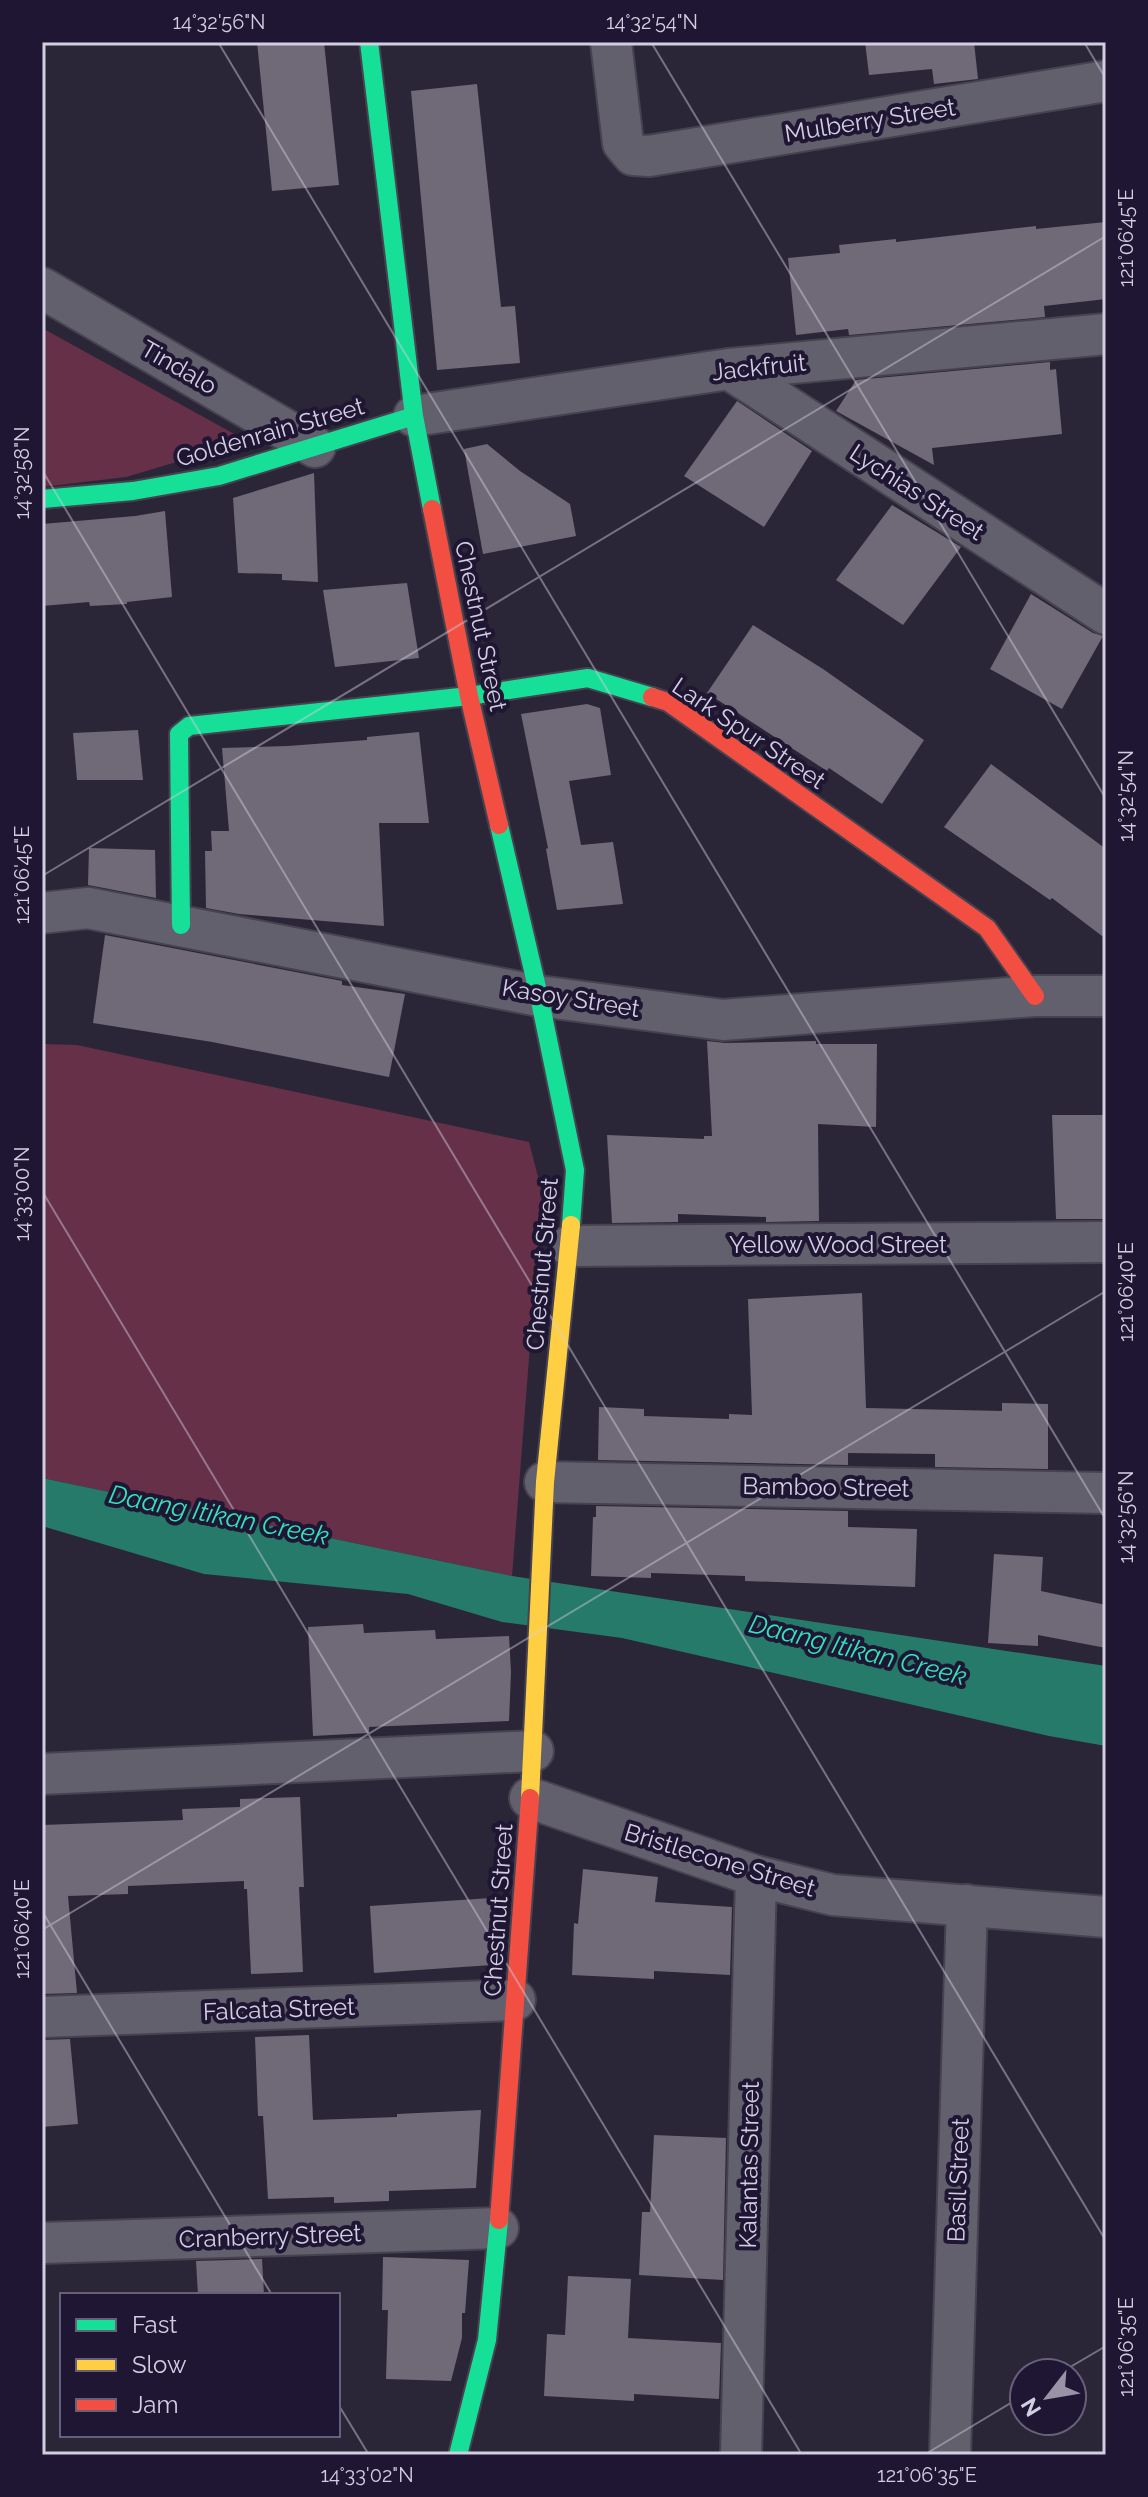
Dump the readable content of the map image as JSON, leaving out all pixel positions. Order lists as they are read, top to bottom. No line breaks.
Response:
{"streets":{"street":["Mulberry Street","Tindalo","Jackfruit","Goldenrain Street","Lychias Street","Chestnut Street","Lark Spur Street","Kasoy Street","Yellow Wood Street","Bamboo Street","Bristlecone Street","Falcata Street","Kalantas Street","Basil Street","Cranberry Street"]},"crossings":[["Tindalo","Goldenrain Street"],["Jackfruit","Goldenrain Street"],["Jackfruit","Lychias Street"],["Jackfruit","Chestnut Street"],["Goldenrain Street","Chestnut Street"],["Chestnut Street","Lark Spur Street"],["Chestnut Street","Kasoy Street"],["Chestnut Street","Yellow Wood Street"],["Chestnut Street","Bamboo Street"],["Chestnut Street","Bristlecone Street"],["Chestnut Street","Falcata Street"],["Chestnut Street","Cranberry Street"],["Lark Spur Street","Kasoy Street"],["Bristlecone Street","Kalantas Street"],["Bristlecone Street","Basil Street"]],"water":["Daang Itikan Creek"],"legend":["Fast","Slow","Jam"],"north":"bottom left","coordinates":["14°32'56\"N","14°32'54\"N","121°06'45\"E","14°32'58\"N","14°33'00\"N","121°06'40\"E","121°06'35\"E","14°33'02\"N"]}
